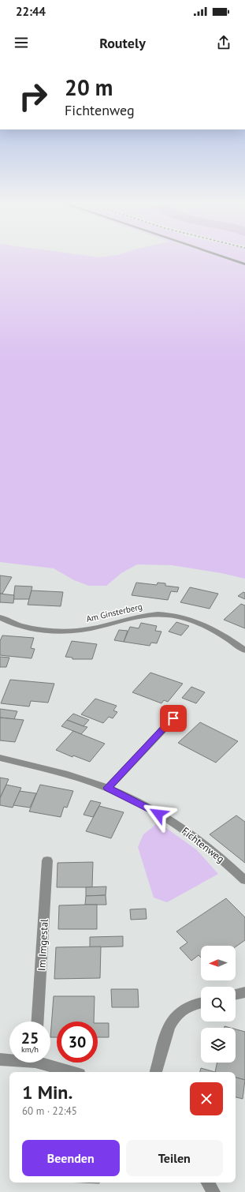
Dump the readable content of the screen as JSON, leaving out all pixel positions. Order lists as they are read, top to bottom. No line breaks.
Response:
{"streets":{"street":["Am Ginsterberg","Fichtenweg","Im Imgestal"]},"north":"left","page":{"status":"22:44","header":"Routely","turn":["20 m","Fichtenweg"],"speed":"25 km/h","limit":"30","heading":["1 Min.","60 m · 22:45"],"buttons":["Beenden","Teilen"]}}
